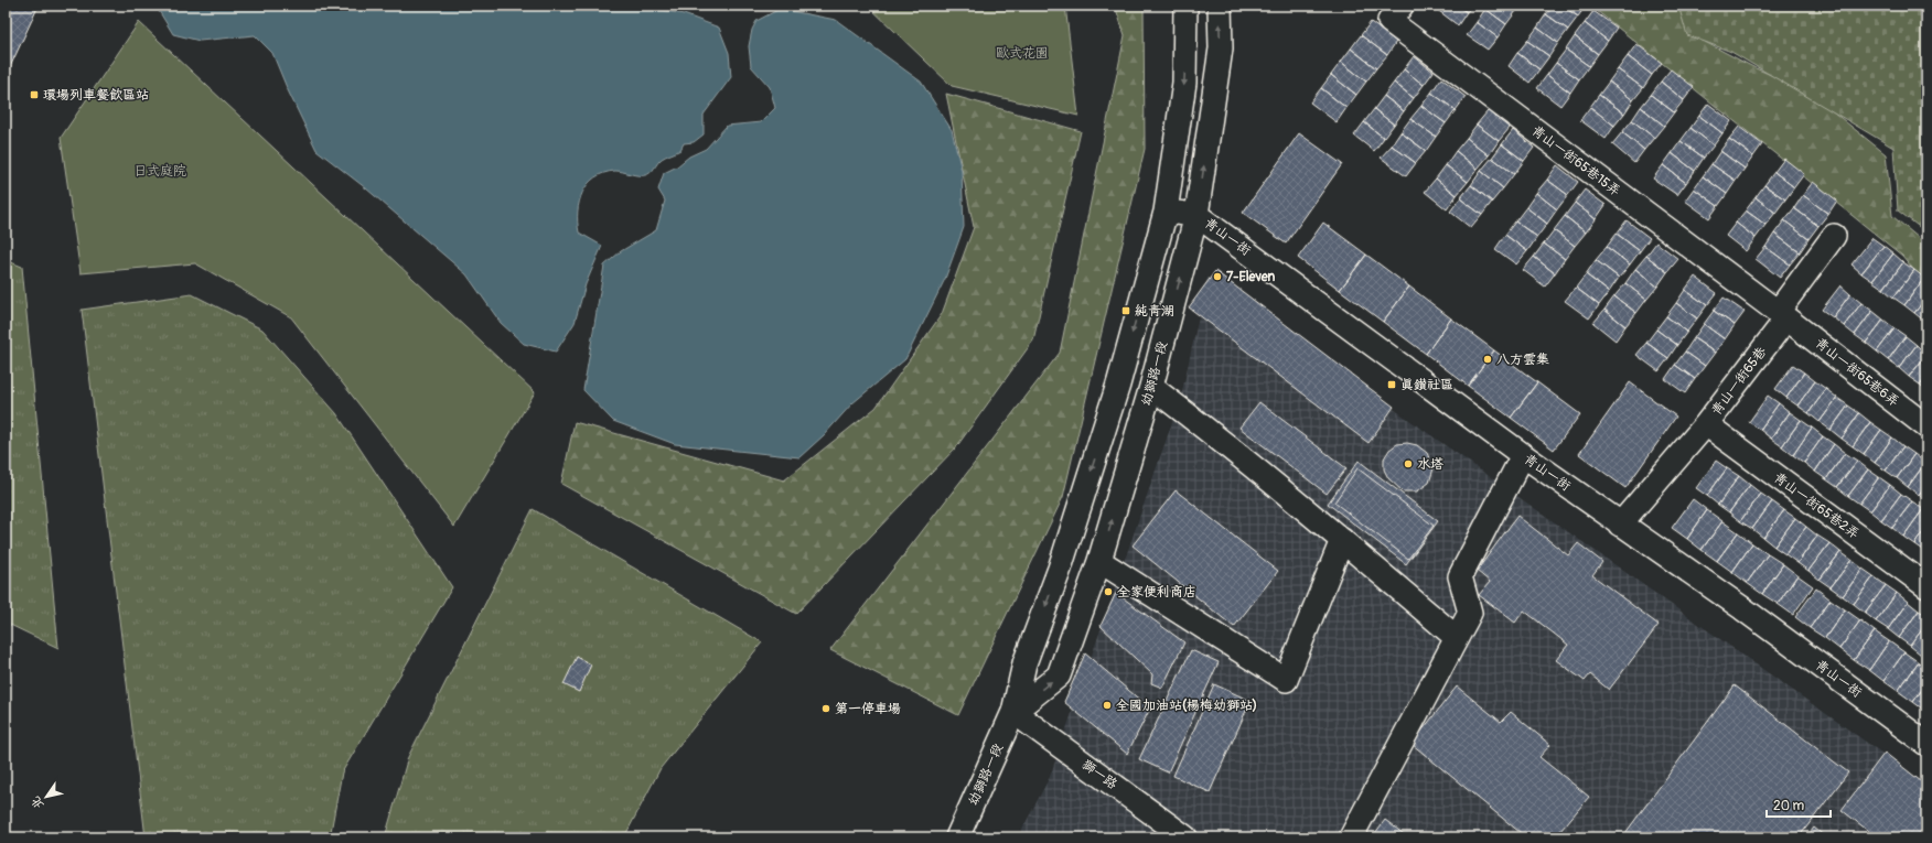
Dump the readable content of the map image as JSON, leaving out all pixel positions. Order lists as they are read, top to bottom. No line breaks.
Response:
{"streets":{"street":["青山一街65巷15弄","青山一街","青山一街65巷6弄","幼獅路一段","青山一街65巷","青山一街65巷2弄","獅一路"]},"crossings":[["青山一街65巷15弄","青山一街65巷6弄"],["青山一街65巷15弄","青山一街65巷"],["青山一街","幼獅路一段"],["青山一街","青山一街65巷"],["青山一街65巷6弄","青山一街65巷"],["幼獅路一段","獅一路"],["青山一街65巷","青山一街65巷2弄"]],"parks":["歐式花園","日式庭院"],"places":{"transit":["環場列車餐飲區站","純青湖","真鑚社區"],"other":["7-Eleven","八方雲集","水塔","全家便利商店","全國加油站(楊梅幼獅站)","第一停車場"]},"scale_bar":"20 m","north":"bottom left"}
